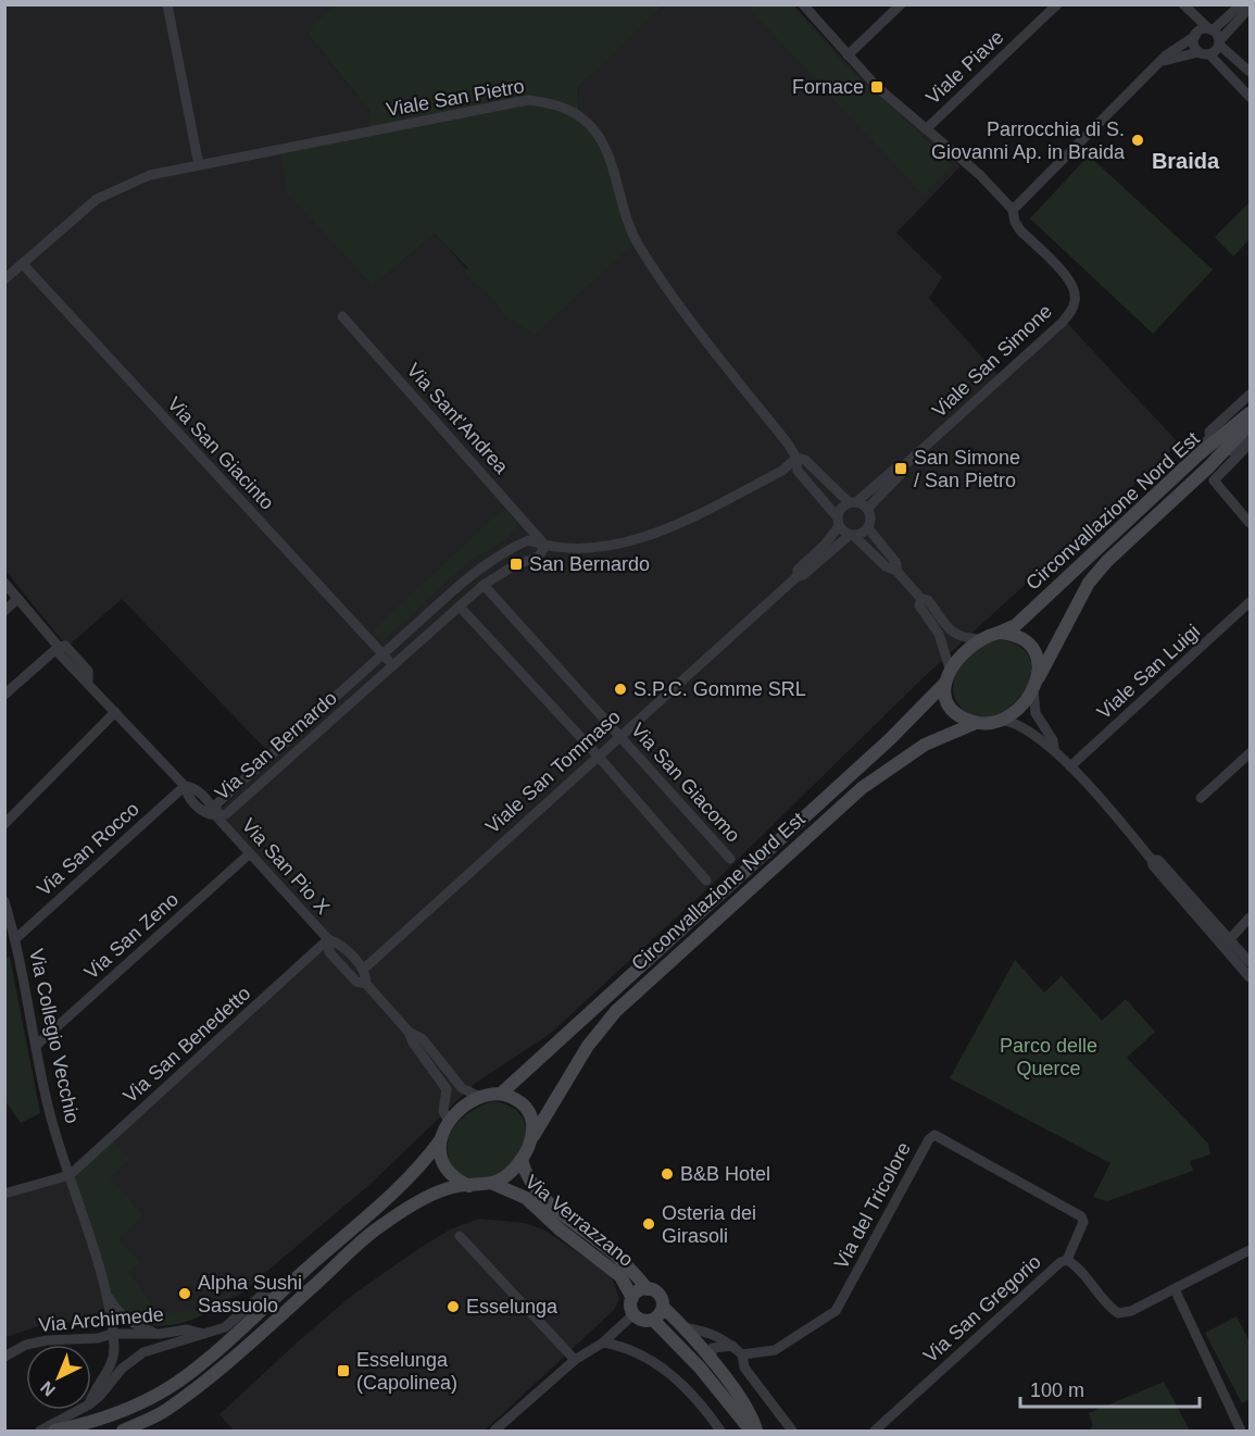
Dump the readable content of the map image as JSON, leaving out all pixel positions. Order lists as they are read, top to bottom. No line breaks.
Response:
{"streets":{"main road":["Circonvallazione Nord Est","Via Verrazzano"],"street":["Viale Piave","Viale San Pietro","Viale San Simone","Via Sant'Andrea","Via San Giacinto","Viale San Luigi","Via San Bernardo","Viale San Tommaso","Via San Giacomo","Via San Rocco","Via San Pio X","Via San Zeno","Via Collegio Vecchio","Via San Benedetto","Via del Tricolore","Via San Gregorio","Via Archimede"]},"crossings":[["Viale Piave","Viale San Simone"],["Viale San Pietro","Viale San Simone"],["Viale San Pietro","Via San Giacinto"],["Viale San Pietro","Via San Bernardo"],["Viale San Pietro","Viale San Tommaso"],["Viale San Simone","Viale San Tommaso"],["Via Sant'Andrea","Via San Bernardo"],["Via San Giacinto","Via San Bernardo"],["Circonvallazione Nord Est","Via San Pio X"],["Circonvallazione Nord Est","Via Verrazzano"],["Via San Bernardo","Via San Giacomo"],["Via San Bernardo","Via San Pio X"],["Viale San Tommaso","Via San Giacomo"],["Viale San Tommaso","Via San Pio X"],["Via San Rocco","Via San Pio X"],["Via San Rocco","Via Collegio Vecchio"],["Via San Pio X","Via San Zeno"],["Via San Pio X","Via San Benedetto"],["Via San Pio X","Via Verrazzano"],["Via San Zeno","Via Collegio Vecchio"],["Via Collegio Vecchio","Via San Benedetto"],["Via Collegio Vecchio","Via Archimede"],["Via del Tricolore","Via San Gregorio"]],"districts":["Braida"],"parks":["Parco delle Querce"],"places":{"transit":["Fornace","San Simone / San Pietro","San Bernardo","Esselunga (Capolinea)"],"other":["Parrocchia di S. Giovanni Ap. in Braida","S.P.C. Gomme SRL","B&B Hotel","Osteria dei Girasoli","Alpha Sushi Sassuolo","Esselunga"]},"scale_bar":"100 m","north":"bottom left"}
